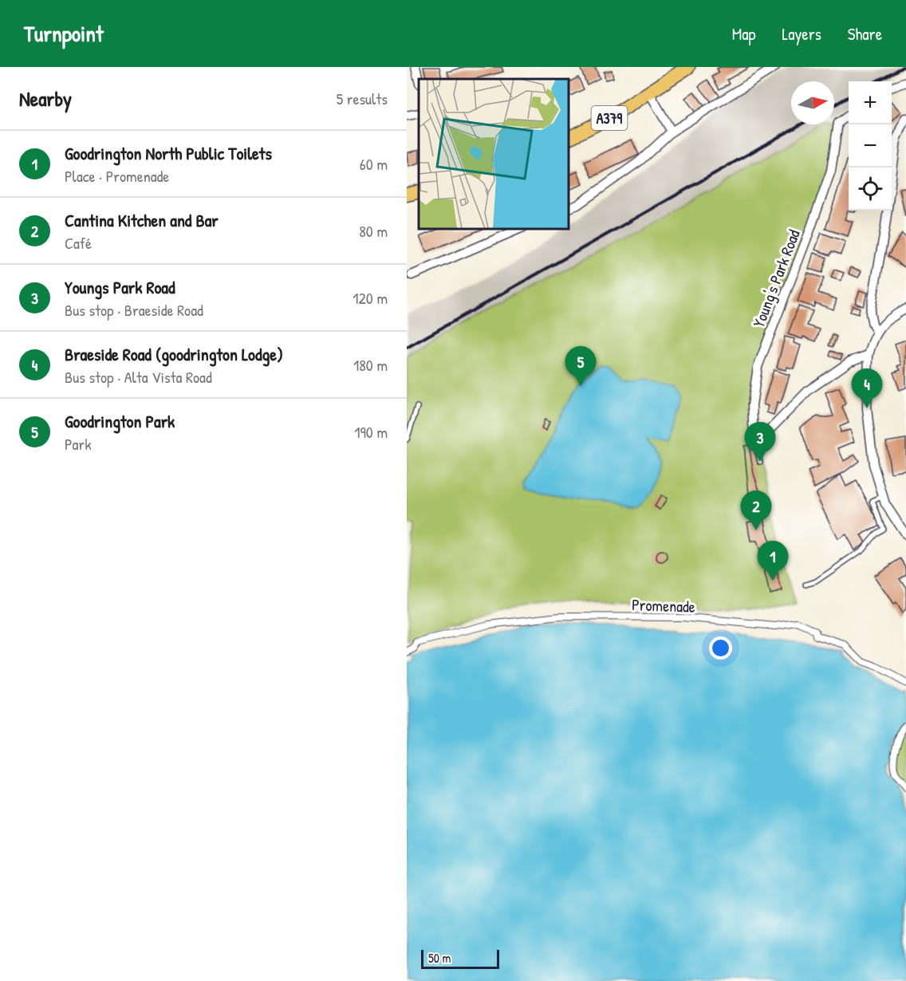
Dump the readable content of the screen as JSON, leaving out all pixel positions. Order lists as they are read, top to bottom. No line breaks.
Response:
{"streets":{"main road":["A379"],"street":["Young's Park Road","Promenade"]},"scale_bar":"50 m","north":"right","page":{"header":"Turnpoint","nav":["Map","Layers","Share"],"heading":["Nearby","5 results"],"map_buttons":["+","−"],"list":[{"mark":"1","name":"Goodrington North Public Toilets","note":"Place · Promenade","value":"60 m"},{"mark":"2","name":"Cantina Kitchen and Bar","note":"Café","value":"80 m"},{"mark":"3","name":"Youngs Park Road","note":"Bus stop · Braeside Road","value":"120 m"},{"mark":"4","name":"Braeside Road (goodrington Lodge)","note":"Bus stop · Alta Vista Road","value":"180 m"},{"mark":"5","name":"Goodrington Park","note":"Park","value":"190 m"}],"pins":["5","4","3","2","1"],"scale":"50 m"}}
